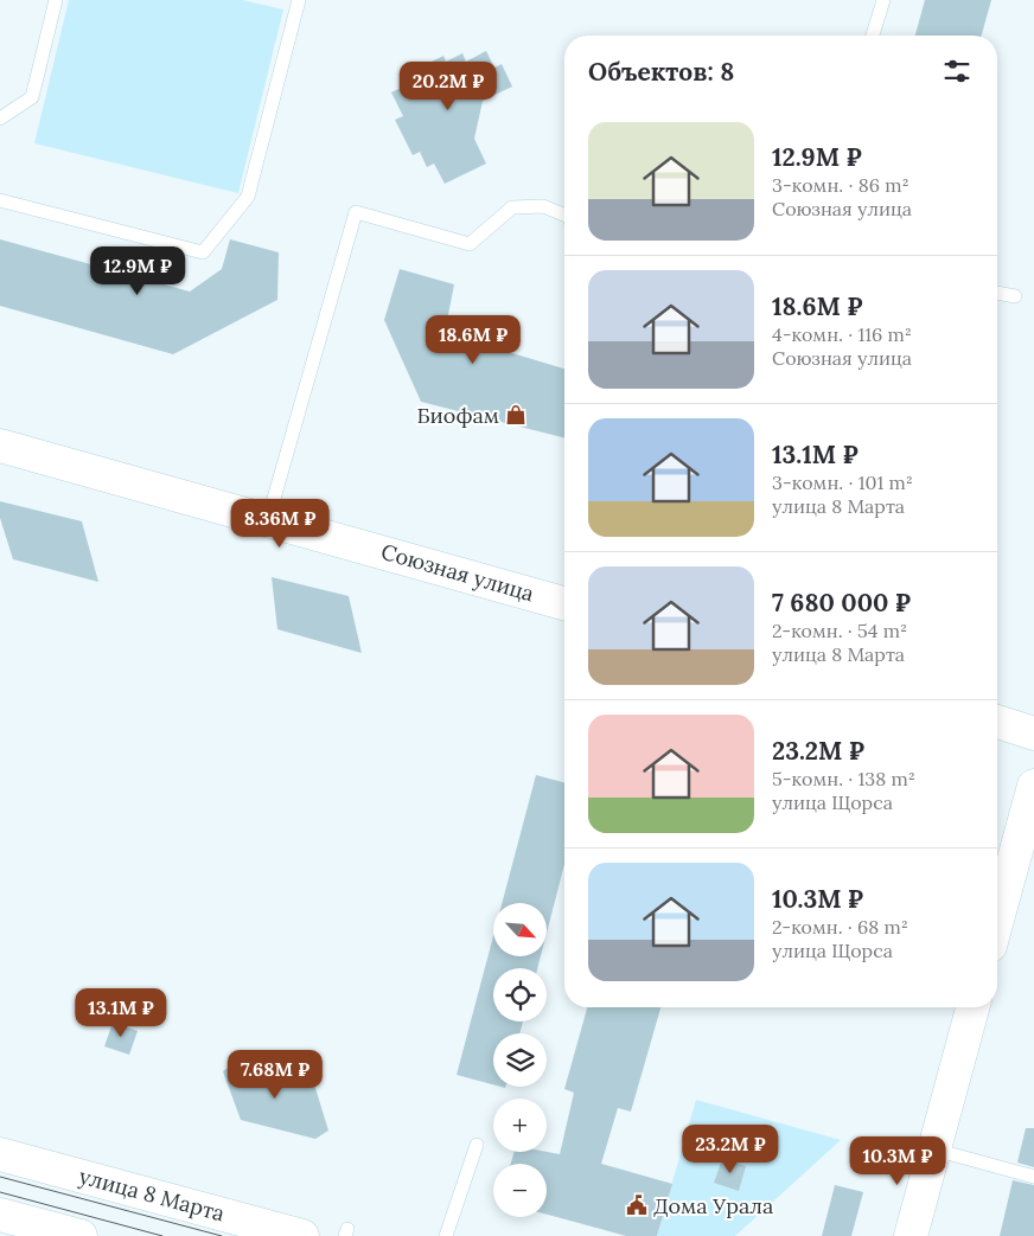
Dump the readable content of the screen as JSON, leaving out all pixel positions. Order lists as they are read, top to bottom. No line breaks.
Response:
{"streets":{"main road":["Союзная улица","улица 8 Марта"]},"places":{"shop":["Биофам"],"public building":["Дома Урала"]},"north":"bottom right","page":{"heading":"Объектов: 8","price":["20.2M ₽","12.9M ₽","18.6M ₽","8.36M ₽","13.1M ₽","7.68M ₽","23.2M ₽","10.3M ₽"],"list":[{"name":"12.9M ₽","note":"3-комн. · 86 m² · Союзная улица"},{"name":"18.6M ₽","note":"4-комн. · 116 m² · Союзная улица"},{"name":"13.1M ₽","note":"3-комн. · 101 m² · улица 8 Марта"},{"name":"7 680 000 ₽","note":"2-комн. · 54 m² · улица 8 Марта"},{"name":"23.2M ₽","note":"5-комн. · 138 m² · улица Щорса"},{"name":"10.3M ₽","note":"2-комн. · 68 m² · улица Щорса"}],"map_buttons":["+","−"]}}
